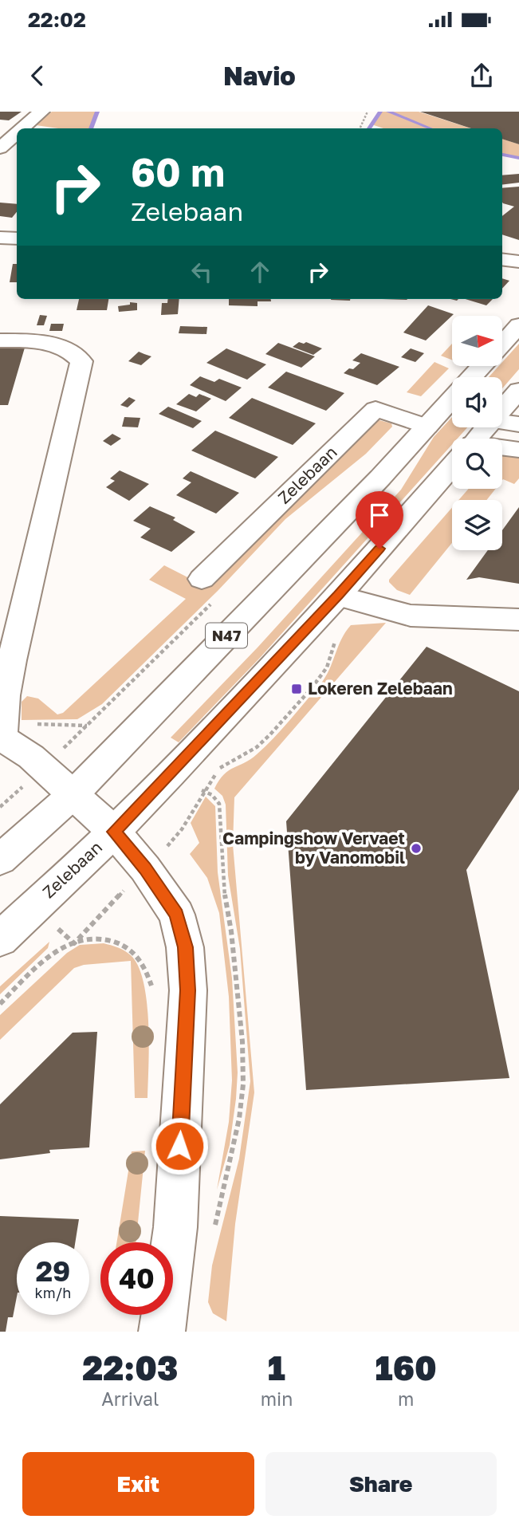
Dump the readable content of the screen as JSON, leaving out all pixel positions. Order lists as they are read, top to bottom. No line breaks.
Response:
{"streets":{"main road":["Zelebaan","N47"]},"crossings":[["Zelebaan","N47"]],"places":{"transit":["Lokeren Zelebaan"],"other":["Campingshow Vervaet by Vanomobil"]},"north":"right","page":{"status":"22:02","header":"Navio","turn":["60 m","Zelebaan"],"speed":"29 km/h","limit":"40","eta":["22:03","Arrival","1","min","160","m"],"buttons":["Exit","Share"]}}
